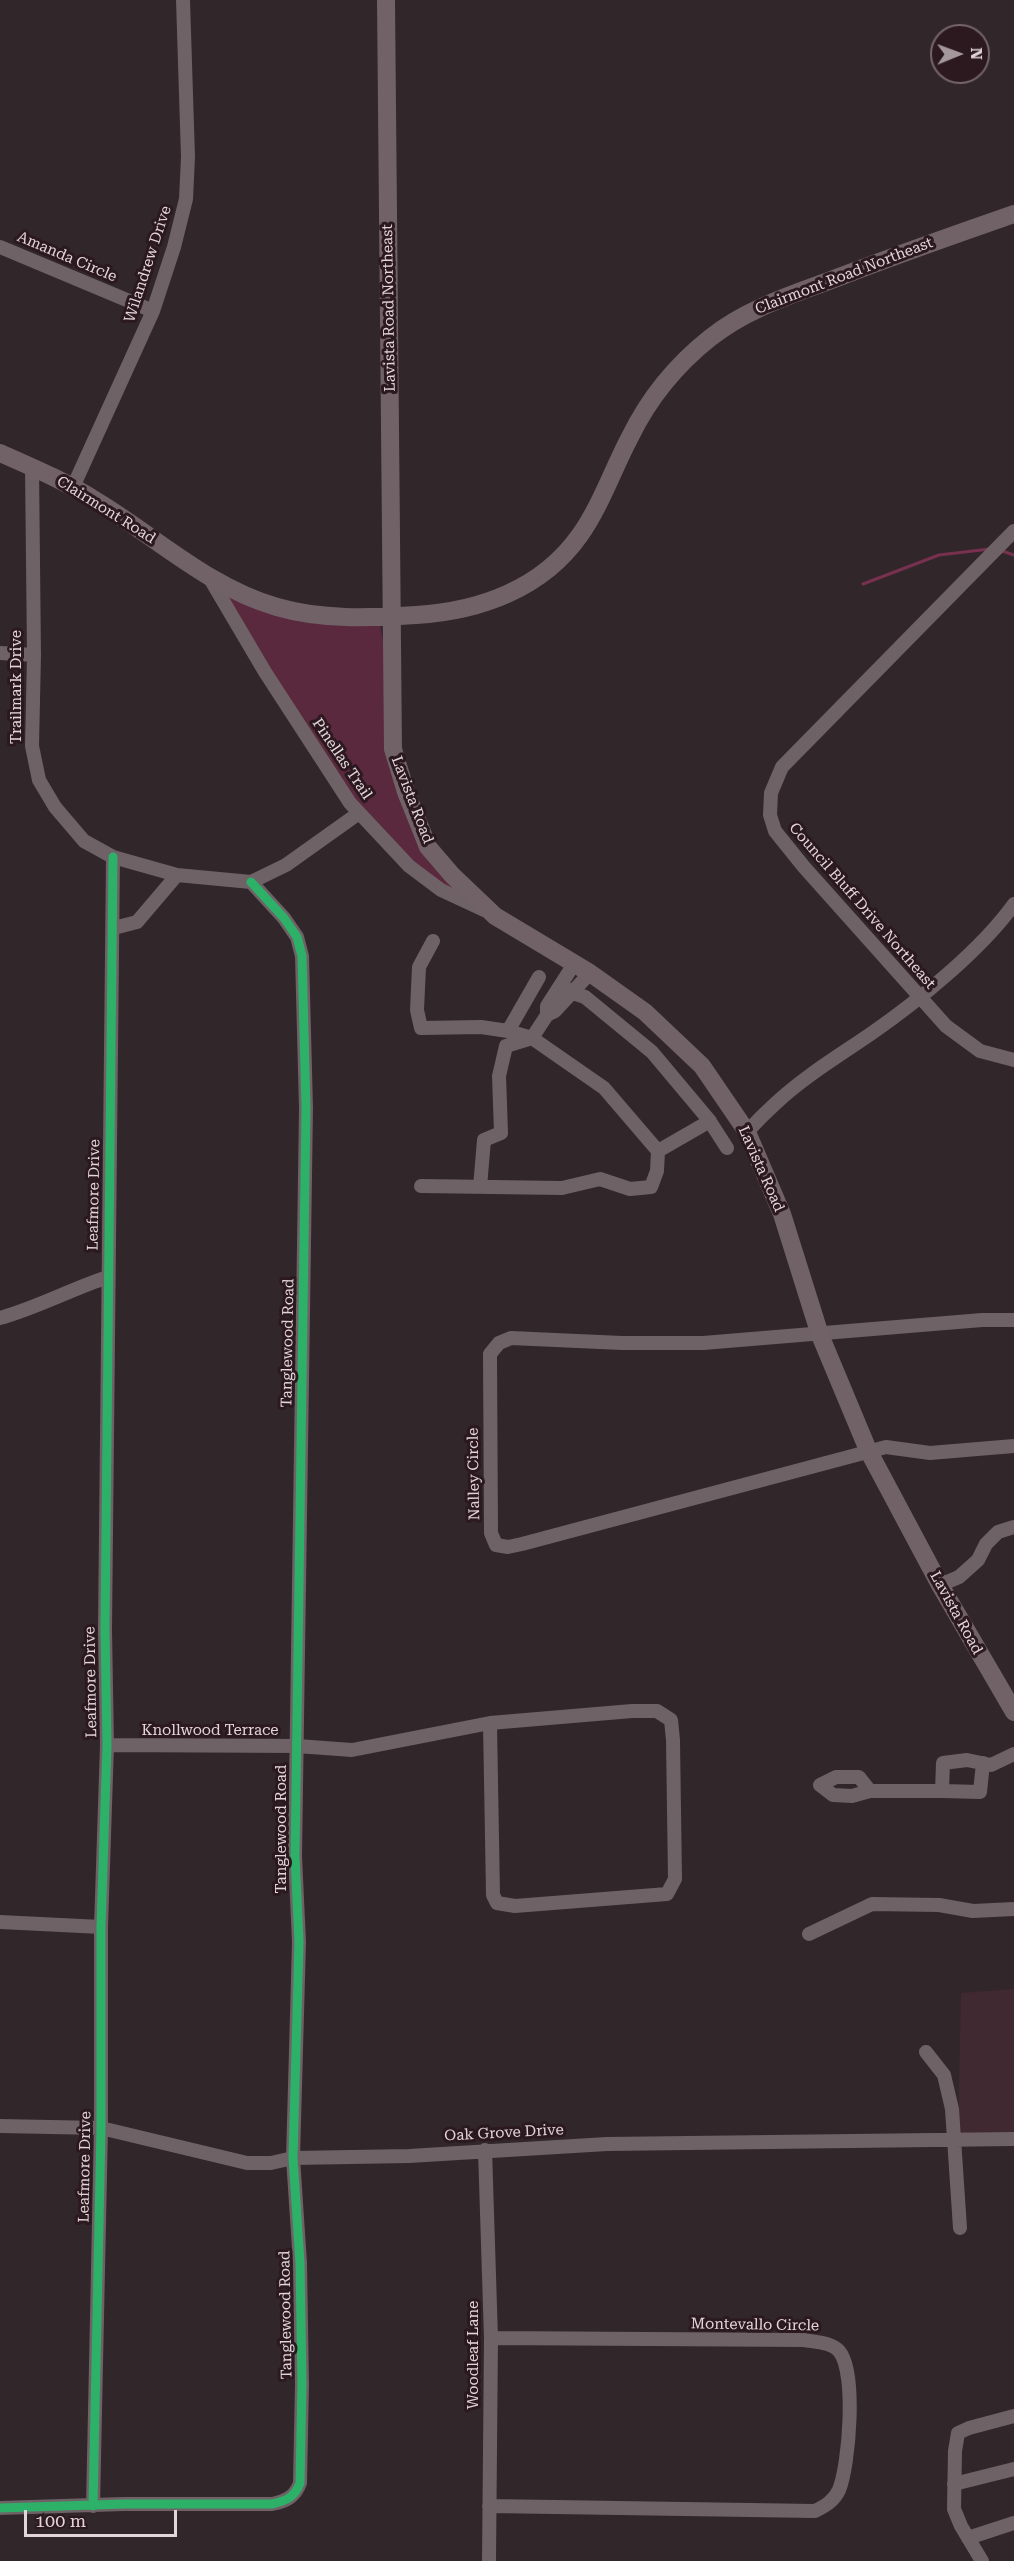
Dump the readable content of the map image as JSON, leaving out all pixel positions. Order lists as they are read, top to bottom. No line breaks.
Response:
{"streets":{"main road":["Clairmont Road Northeast","Lavista Road Northeast","Clairmont Road","Lavista Road"],"street":["Amanda Circle","Wilandrew Drive","Trailmark Drive","Pinellas Trail","Council Bluff Drive Northeast","Leafmore Drive","Tanglewood Road","Nalley Circle","Knollwood Terrace","Oak Grove Drive","Montevallo Circle","Woodleaf Lane"]},"crossings":[["Amanda Circle","Wilandrew Drive"],["Wilandrew Drive","Clairmont Road"],["Clairmont Road Northeast","Lavista Road Northeast"],["Clairmont Road Northeast","Clairmont Road"],["Clairmont Road Northeast","Pinellas Trail"],["Clairmont Road Northeast","Lavista Road"],["Lavista Road Northeast","Lavista Road"],["Clairmont Road","Trailmark Drive"],["Clairmont Road","Pinellas Trail"],["Trailmark Drive","Leafmore Drive"],["Trailmark Drive","Tanglewood Road"],["Pinellas Trail","Lavista Road"],["Lavista Road","Nalley Circle"],["Leafmore Drive","Tanglewood Road"],["Leafmore Drive","Knollwood Terrace"],["Leafmore Drive","Oak Grove Drive"],["Tanglewood Road","Knollwood Terrace"],["Tanglewood Road","Oak Grove Drive"],["Oak Grove Drive","Woodleaf Lane"],["Montevallo Circle","Woodleaf Lane"]],"scale_bar":"100 m","north":"right"}
